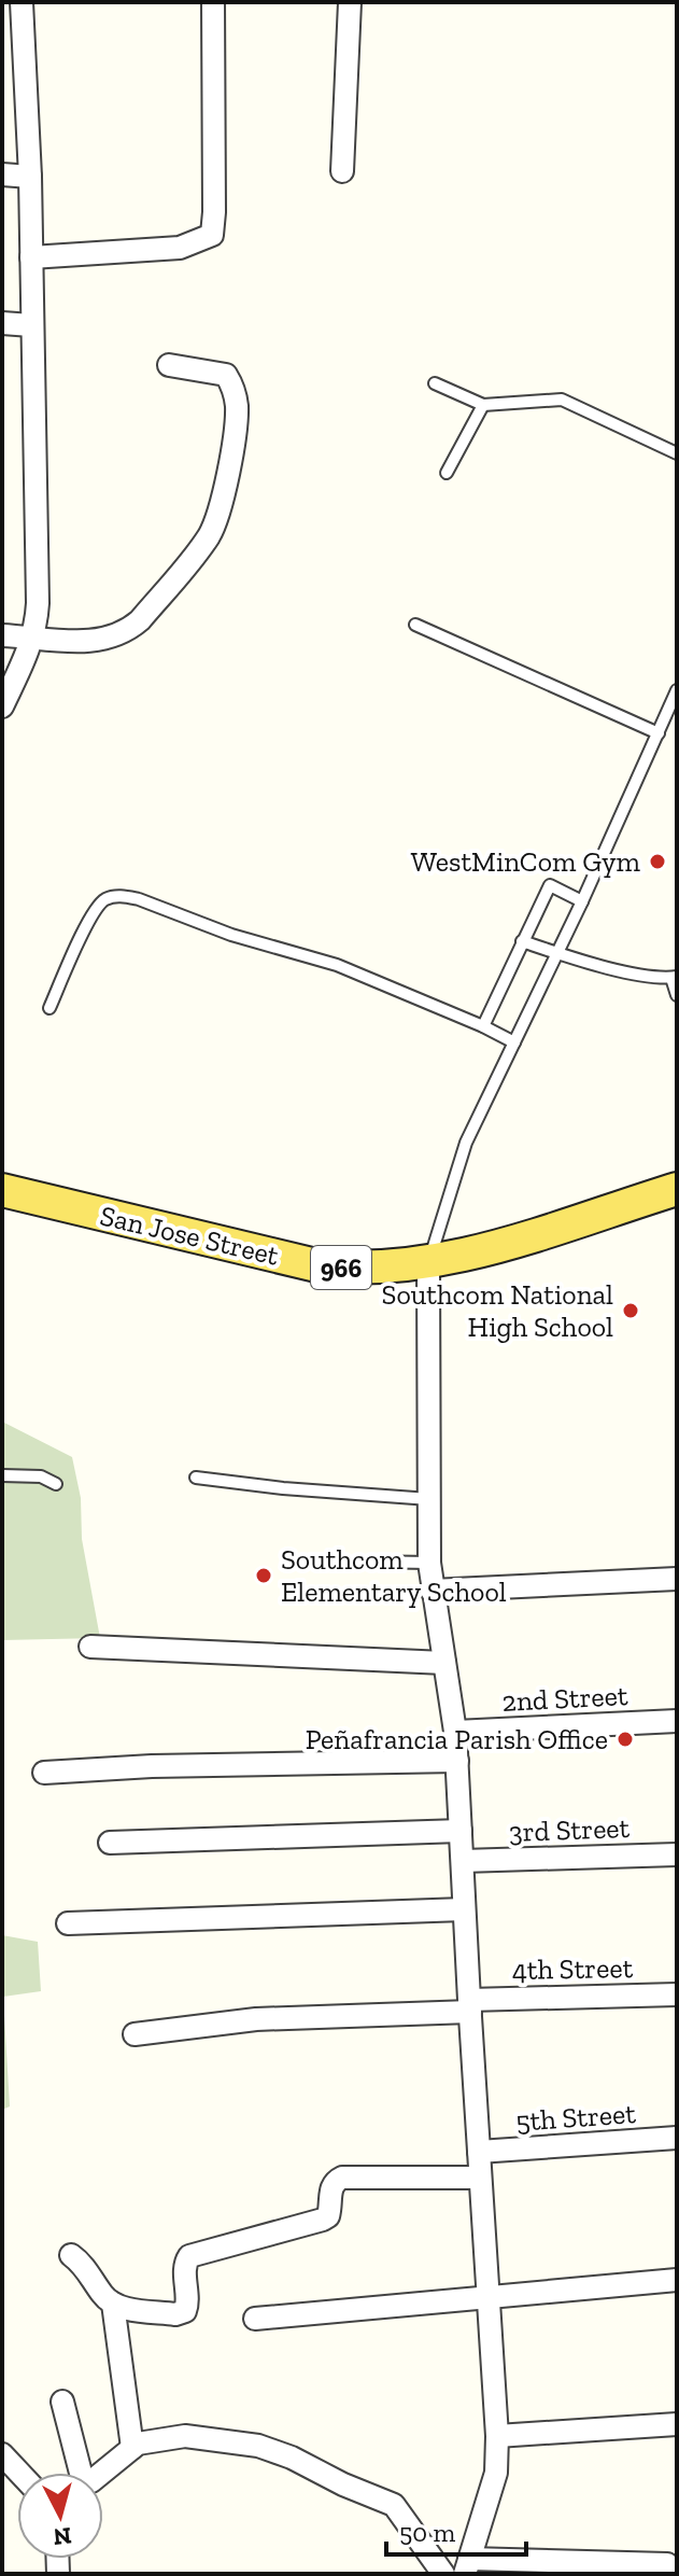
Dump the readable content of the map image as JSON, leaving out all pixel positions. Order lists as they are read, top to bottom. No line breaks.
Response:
{"streets":{"main road":["San Jose Street","966"],"street":["2nd Street","3rd Street","4th Street","5th Street"]},"places":["WestMinCom Gym","Southcom National High School","Southcom Elementary School","Peñafrancia Parish Office"],"scale_bar":"50 m","north":"bottom"}
